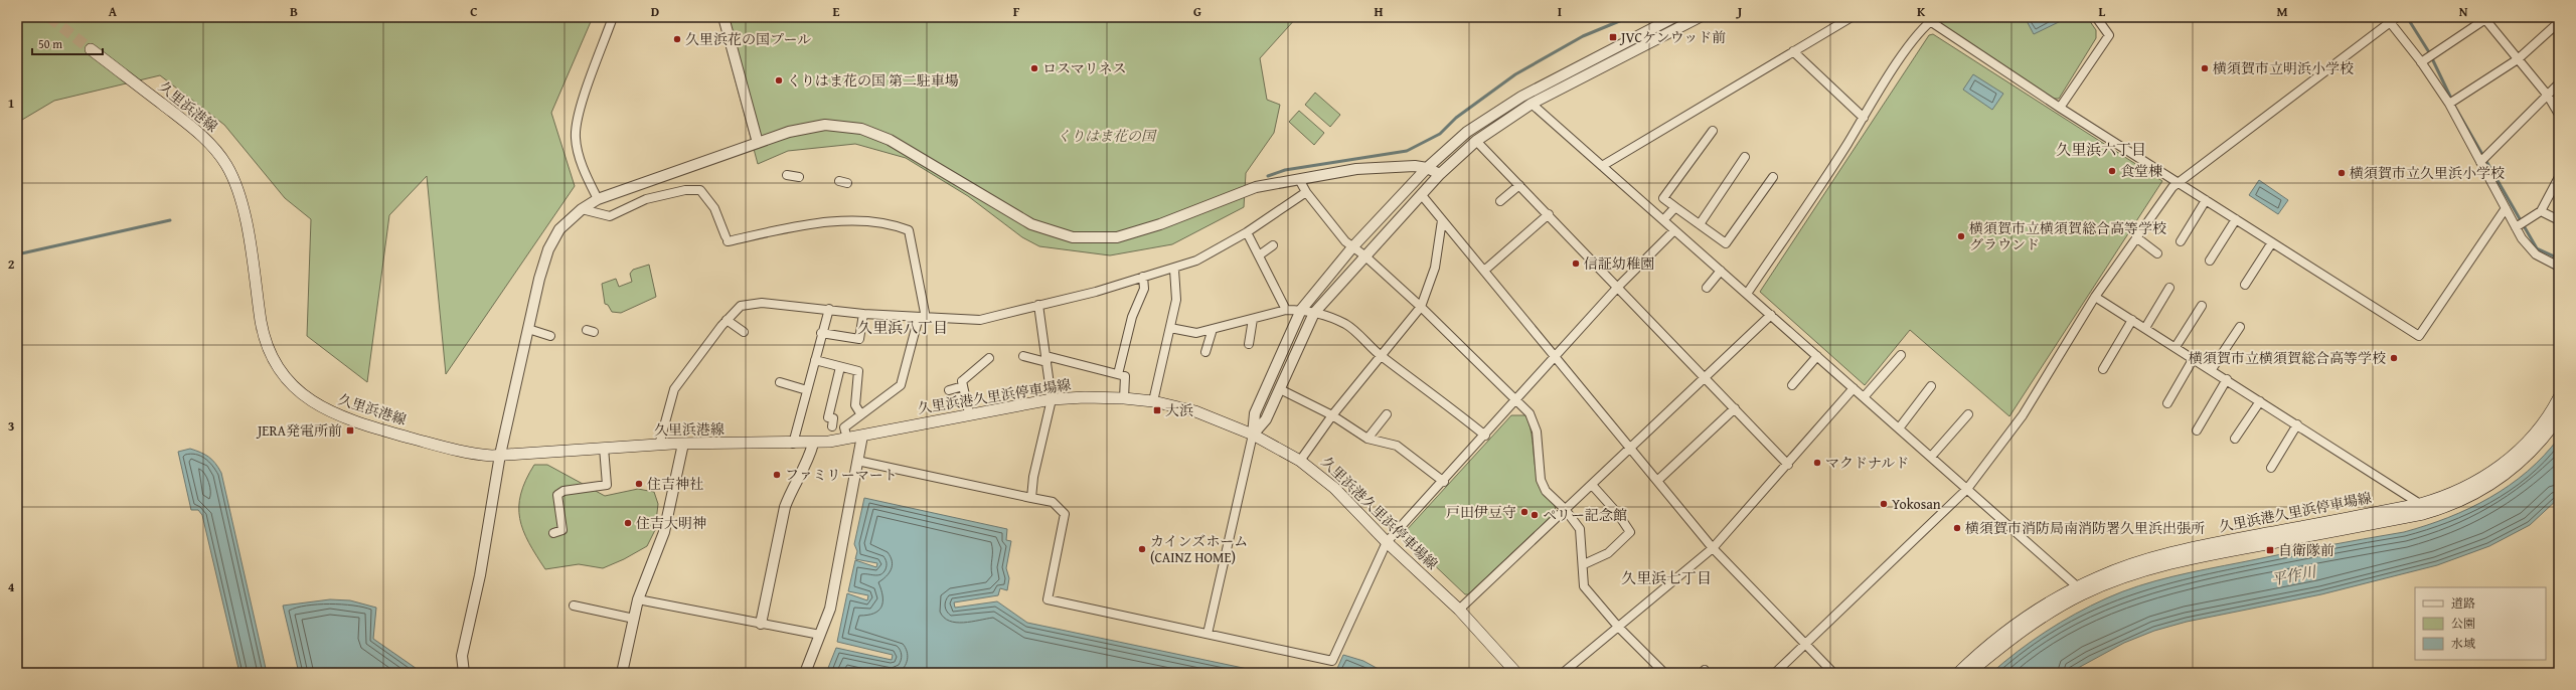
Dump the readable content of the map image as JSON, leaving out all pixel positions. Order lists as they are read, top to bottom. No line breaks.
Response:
{"streets":{"main road":["久里浜港線","久里浜港久里浜停車場線"]},"crossings":[["久里浜港線","久里浜港久里浜停車場線"]],"districts":["久里浜六丁目","久里浜八丁目","久里浜七丁目"],"water":["平作川"],"parks":["くりはま花の国"],"places":{"transit":["JVCケンウッド前","大浜","JERA発電所前","自衛隊前"],"other":["久里浜花の国プール","ロスマリネス","横須賀市立明浜小学校","くりはま花の国 第二駐車場","食堂棟","横須賀市立久里浜小学校","横須賀市立横須賀総合高等学校 グラウンド","信証幼稚園","横須賀市立横須賀総合高等学校","マクドナルド","ファミリーマート","住吉神社","Yokosan","戸田伊豆守","ペリー記念館","住吉大明神","横須賀市消防局南消防署久里浜出張所","カインズホーム (CAINZ HOME)"]},"legend":["道路","公園","水域"],"scale_bar":"50 m","grid":{"columns":["A","B","C","D","E","F","G","H","I","J","K","L","M","N"],"rows":["1","2","3","4"]}}
